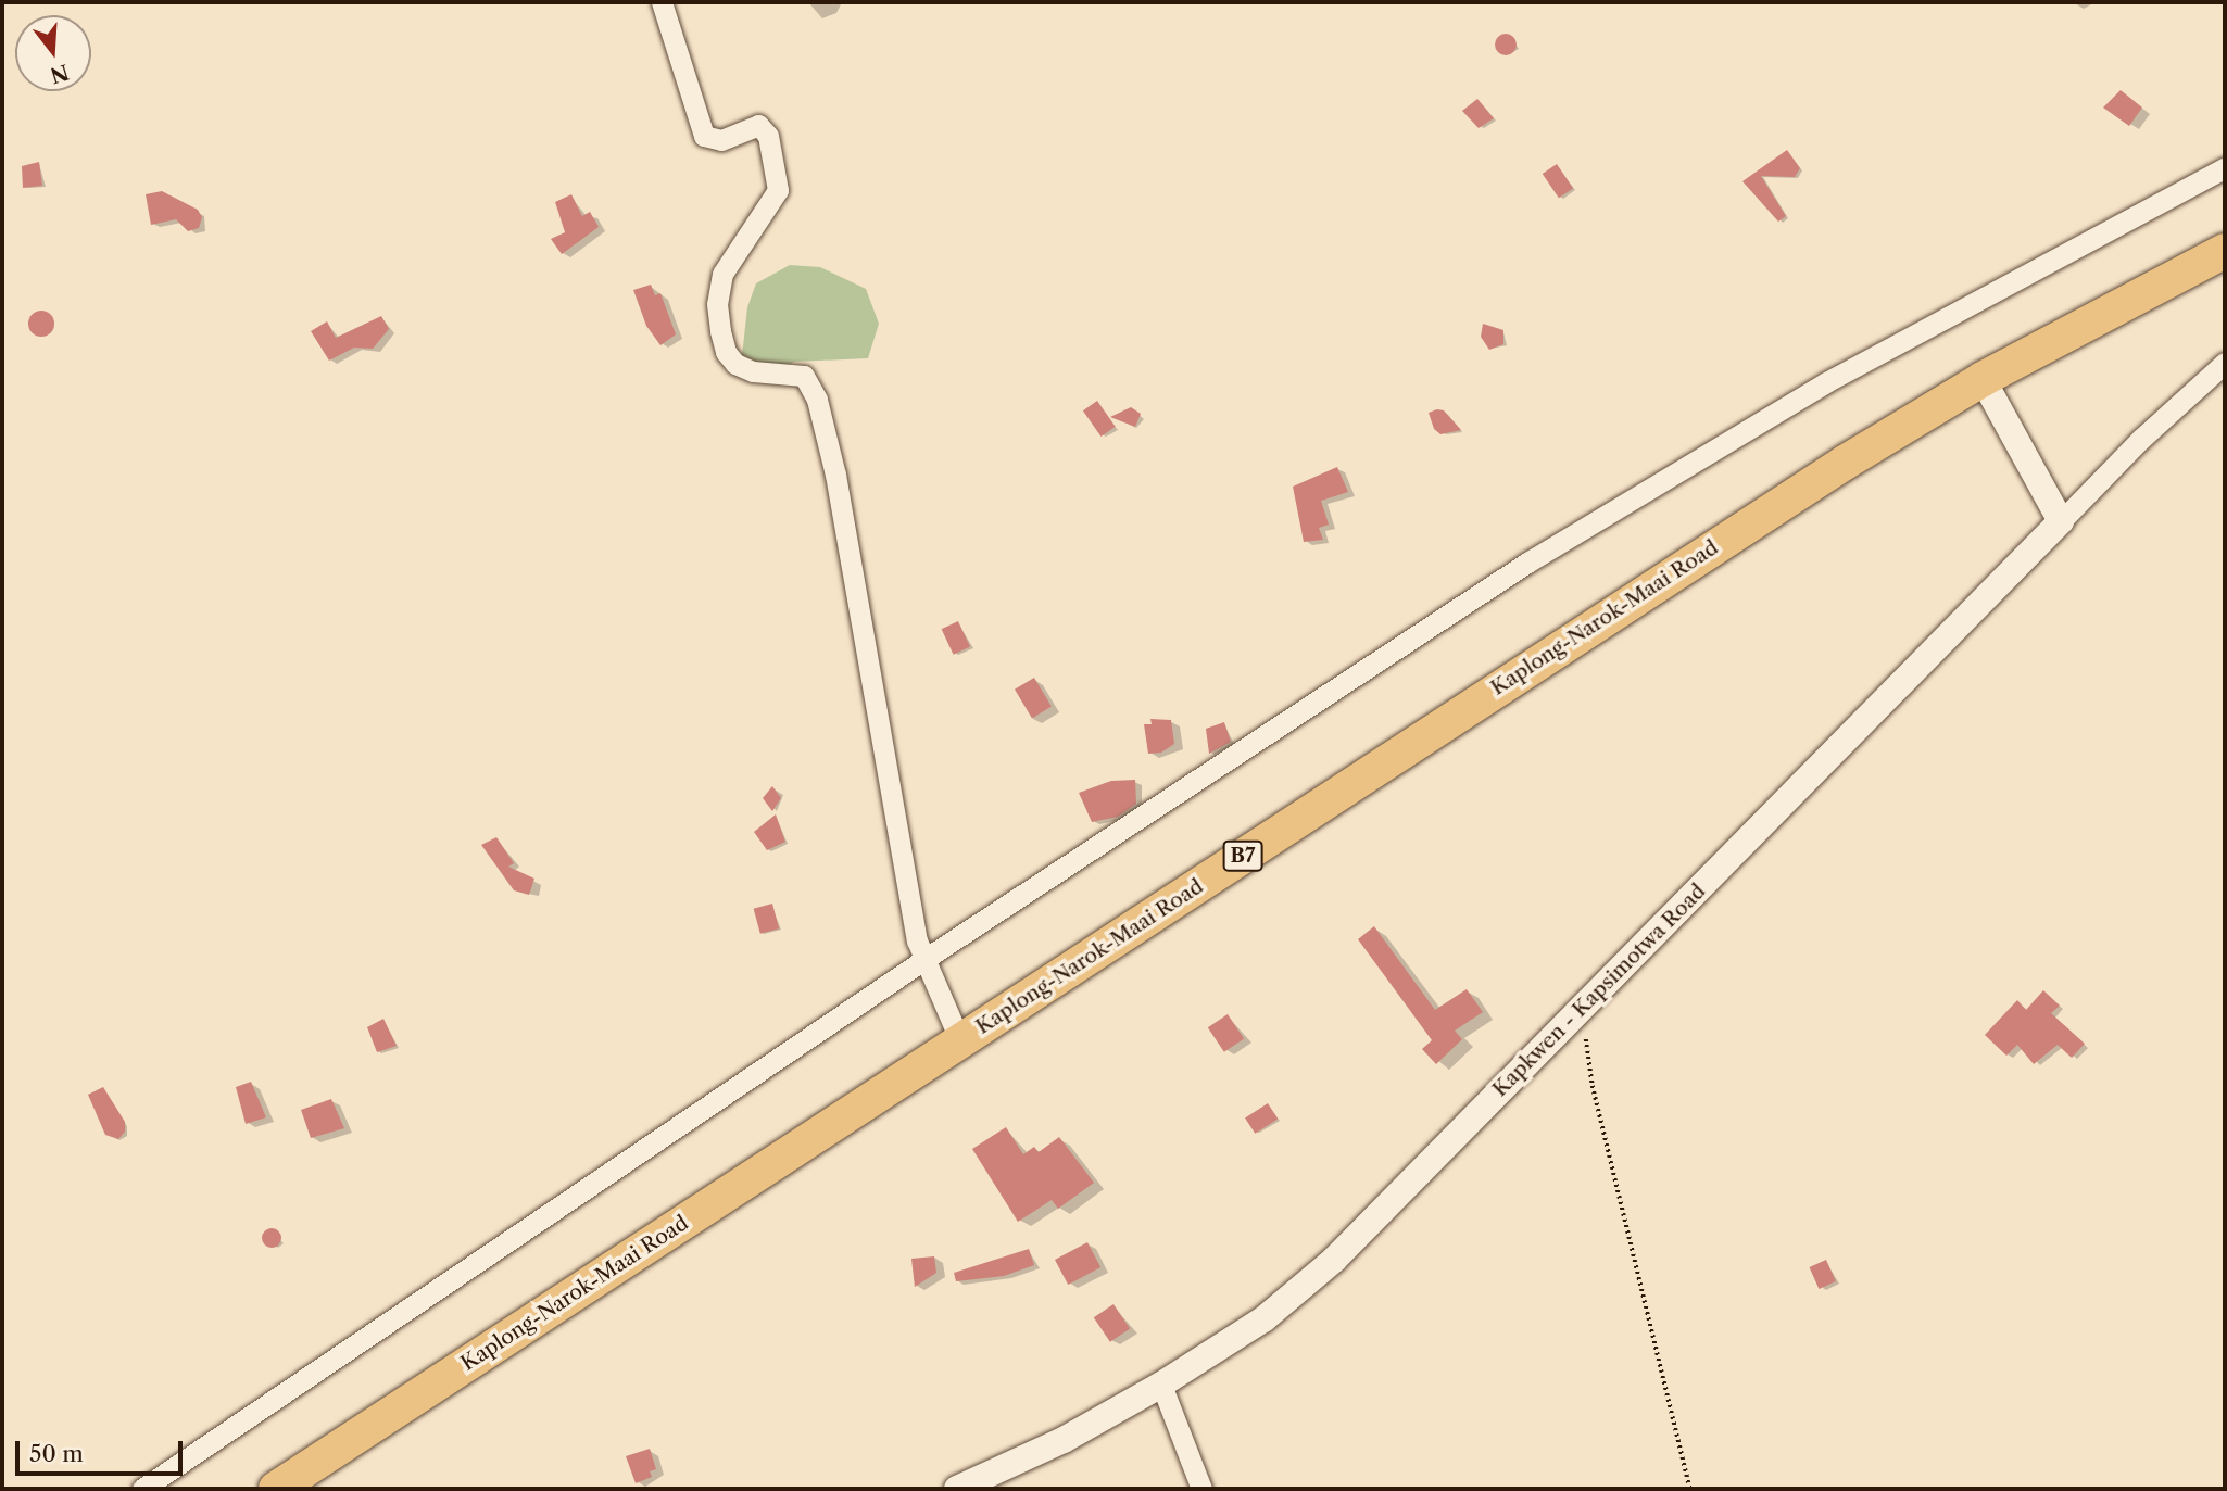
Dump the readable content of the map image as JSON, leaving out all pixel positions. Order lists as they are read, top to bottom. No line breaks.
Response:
{"streets":{"highway":["Kaplong-Narok-Maai Road","B7"],"street":["Kapkwen - Kapsimotwa Road"]},"scale_bar":"50 m","north":"bottom"}
